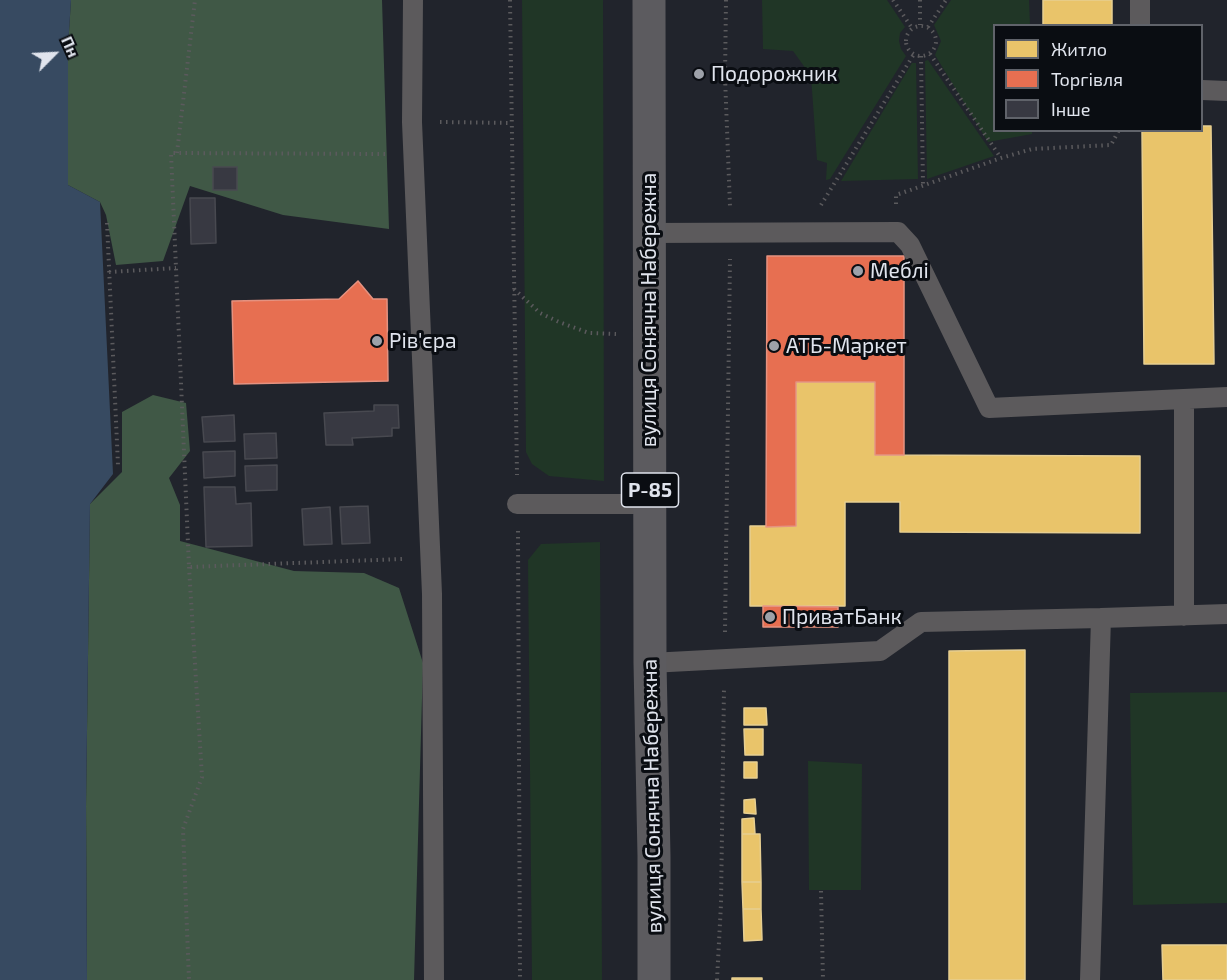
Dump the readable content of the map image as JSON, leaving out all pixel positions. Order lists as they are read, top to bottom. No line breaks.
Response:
{"streets":{"main road":["вулиця Сонячна Набережна","Р-85"]},"places":["Подорожник","Меблі","Рів'єра","АТБ-Маркет","ПриватБанк"],"legend":["Житло","Торгівля","Інше"],"north":"top right"}
